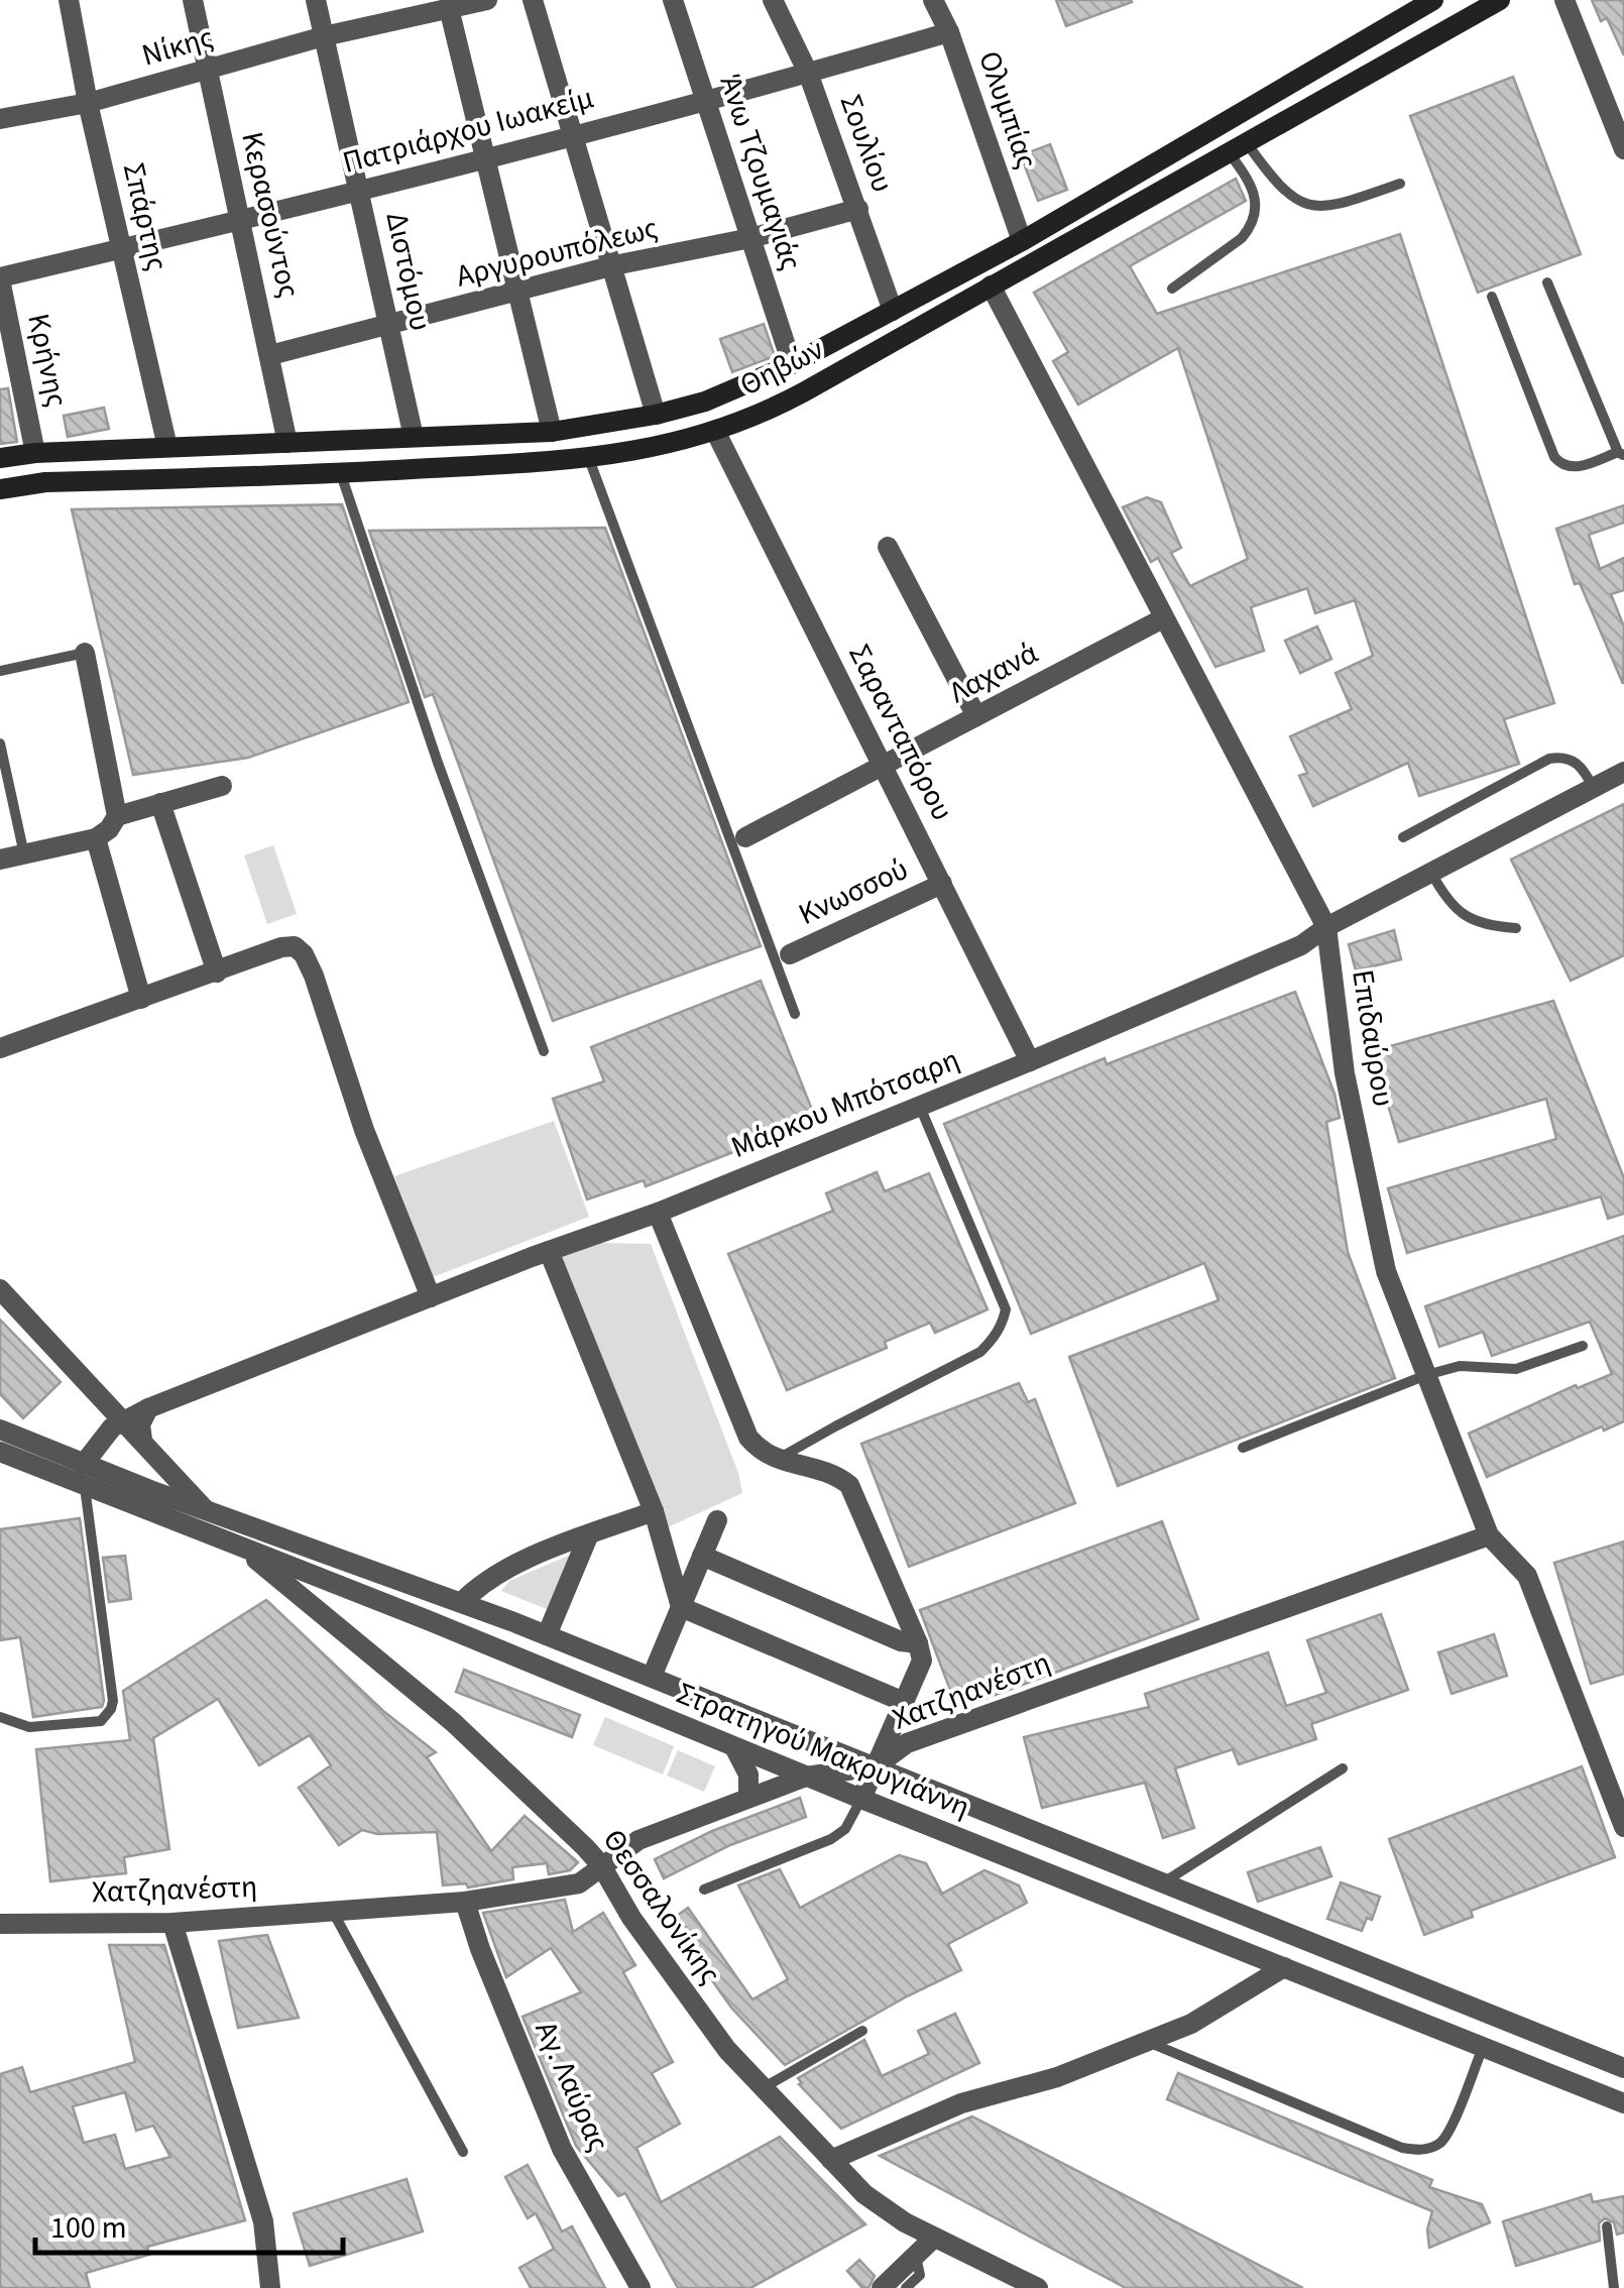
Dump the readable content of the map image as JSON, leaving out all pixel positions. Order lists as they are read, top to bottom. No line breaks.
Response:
{"streets":{"main road":["Θηβών"],"street":["Νίκης","Ολυμπίας","Πατριάρχου Ιωακείμ","Σουλίου","Άνω Τζουμαγιάς","Κερασούντος","Σπάρτης","Αργυρουπόλεως","Διστόμου","Κρήνης","Λαχανά","Σαρανταπόρου","Κνωσσού","Επιδαύρου","Μάρκου Μπότσαρη","Χατζηανέστη","Στρατηγού Μακρυγιάννη","Θεσσαλονίκης","Αγ. Λαύρας"]},"crossings":[["Νίκης","Κερασούντος"],["Νίκης","Σπάρτης"],["Νίκης","Διστόμου"],["Ολυμπίας","Πατριάρχου Ιωακείμ"],["Ολυμπίας","Θηβών"],["Πατριάρχου Ιωακείμ","Σουλίου"],["Πατριάρχου Ιωακείμ","Άνω Τζουμαγιάς"],["Πατριάρχου Ιωακείμ","Κερασούντος"],["Πατριάρχου Ιωακείμ","Σπάρτης"],["Πατριάρχου Ιωακείμ","Διστόμου"],["Πατριάρχου Ιωακείμ","Κρήνης"],["Σουλίου","Αργυρουπόλεως"],["Σουλίου","Θηβών"],["Άνω Τζουμαγιάς","Αργυρουπόλεως"],["Άνω Τζουμαγιάς","Θηβών"],["Κερασούντος","Αργυρουπόλεως"],["Κερασούντος","Θηβών"],["Σπάρτης","Θηβών"],["Αργυρουπόλεως","Διστόμου"],["Διστόμου","Θηβών"],["Κρήνης","Θηβών"],["Θηβών","Σαρανταπόρου"],["Θηβών","Επιδαύρου"],["Λαχανά","Σαρανταπόρου"],["Λαχανά","Επιδαύρου"],["Σαρανταπόρου","Κνωσσού"],["Σαρανταπόρου","Μάρκου Μπότσαρη"],["Επιδαύρου","Μάρκου Μπότσαρη"],["Επιδαύρου","Χατζηανέστη"],["Μάρκου Μπότσαρη","Στρατηγού Μακρυγιάννη"],["Χατζηανέστη","Στρατηγού Μακρυγιάννη"],["Χατζηανέστη","Θεσσαλονίκης"],["Χατζηανέστη","Αγ. Λαύρας"],["Στρατηγού Μακρυγιάννη","Θεσσαλονίκης"]],"scale_bar":"100 m"}
